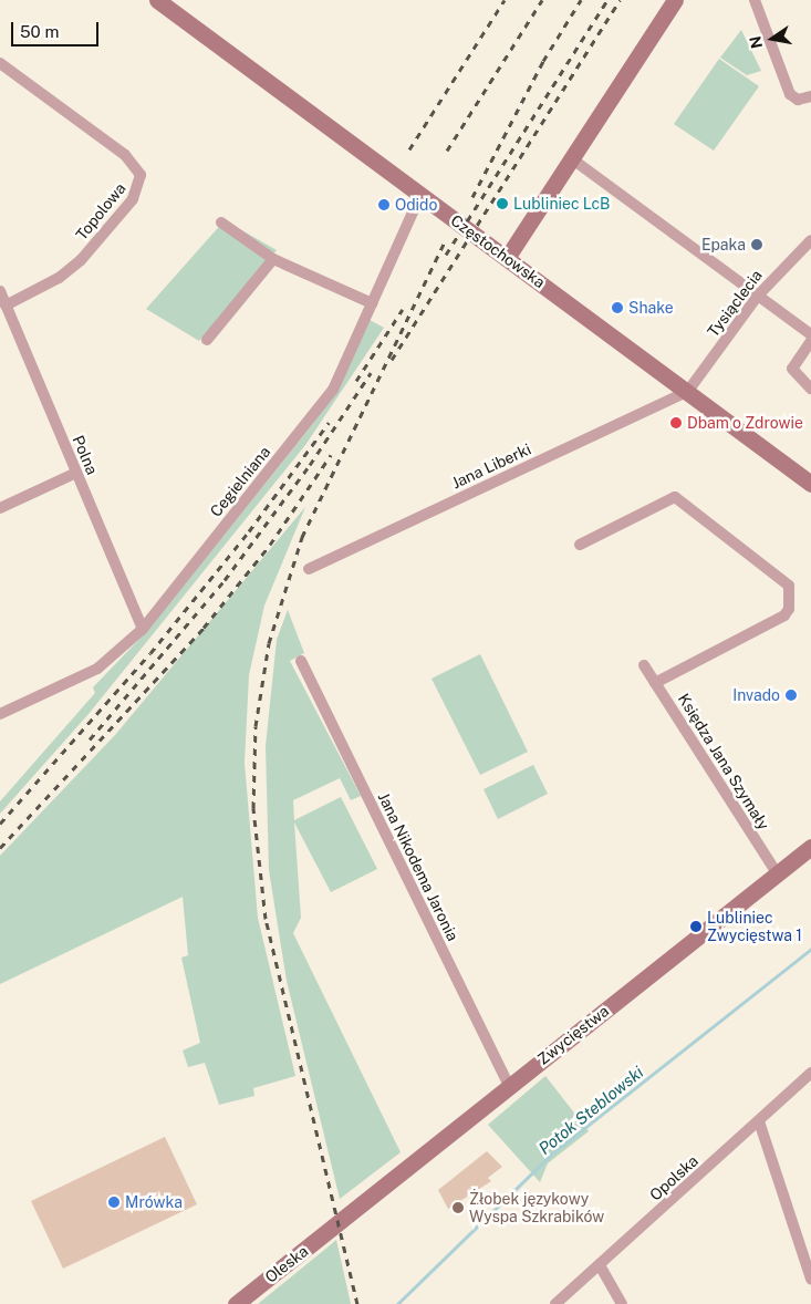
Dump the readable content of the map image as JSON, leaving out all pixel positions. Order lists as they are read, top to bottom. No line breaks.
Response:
{"streets":{"street":["Topolowa","Częstochowska","Tysiąclecia","Polna","Jana Liberki","Cegielniana","Księdza Jana Szymały","Jana Nikodema Jaronia","Zwycięstwa","Opolska","Oleska"]},"crossings":[["Topolowa","Polna"],["Częstochowska","Tysiąclecia"],["Częstochowska","Jana Liberki"],["Częstochowska","Cegielniana"],["Tysiąclecia","Jana Liberki"],["Polna","Cegielniana"],["Księdza Jana Szymały","Zwycięstwa"],["Jana Nikodema Jaronia","Zwycięstwa"],["Zwycięstwa","Oleska"]],"water":["Potok Steblowski"],"places":["Lubliniec LcB","Odido","Epaka","Shake","Dbam o Zdrowie","Invado","Lubliniec Zwycięstwa 1","Mrówka","Żłobek językowy Wyspa Szkrabików"],"scale_bar":"50 m","north":"left"}
